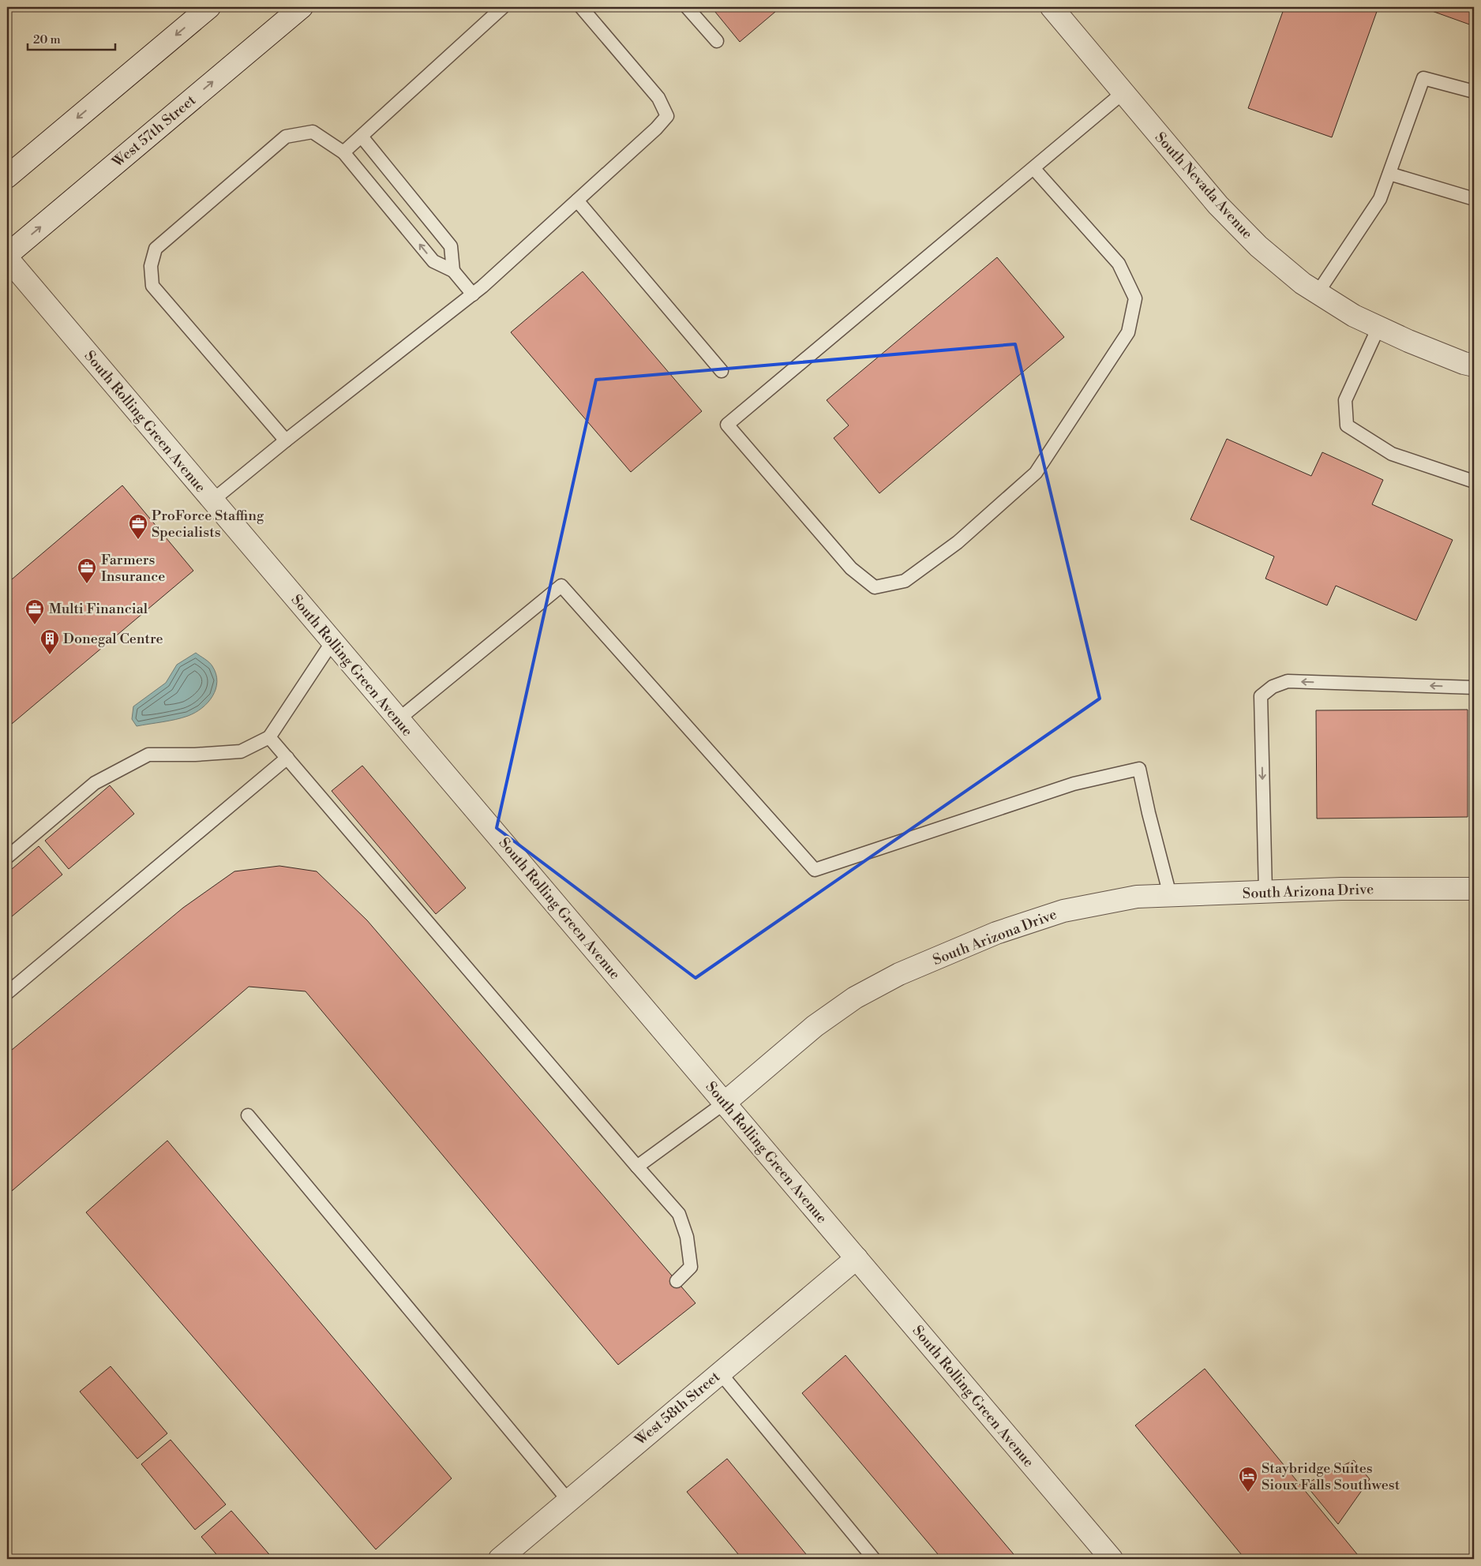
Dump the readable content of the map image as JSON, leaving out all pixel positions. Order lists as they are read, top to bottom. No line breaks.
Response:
{"streets":{"street":["West 57th Street","South Nevada Avenue","South Rolling Green Avenue","South Arizona Drive","West 58th Street"]},"crossings":[["South Rolling Green Avenue","South Arizona Drive"],["South Rolling Green Avenue","West 58th Street"]],"places":{"office":["ProForce Staffing Specialists","Farmers Insurance","Multi Financial"],"building":["Donegal Centre"],"hotel":["Staybridge Suites Sioux Falls Southwest"]},"scale_bar":"20 m"}
